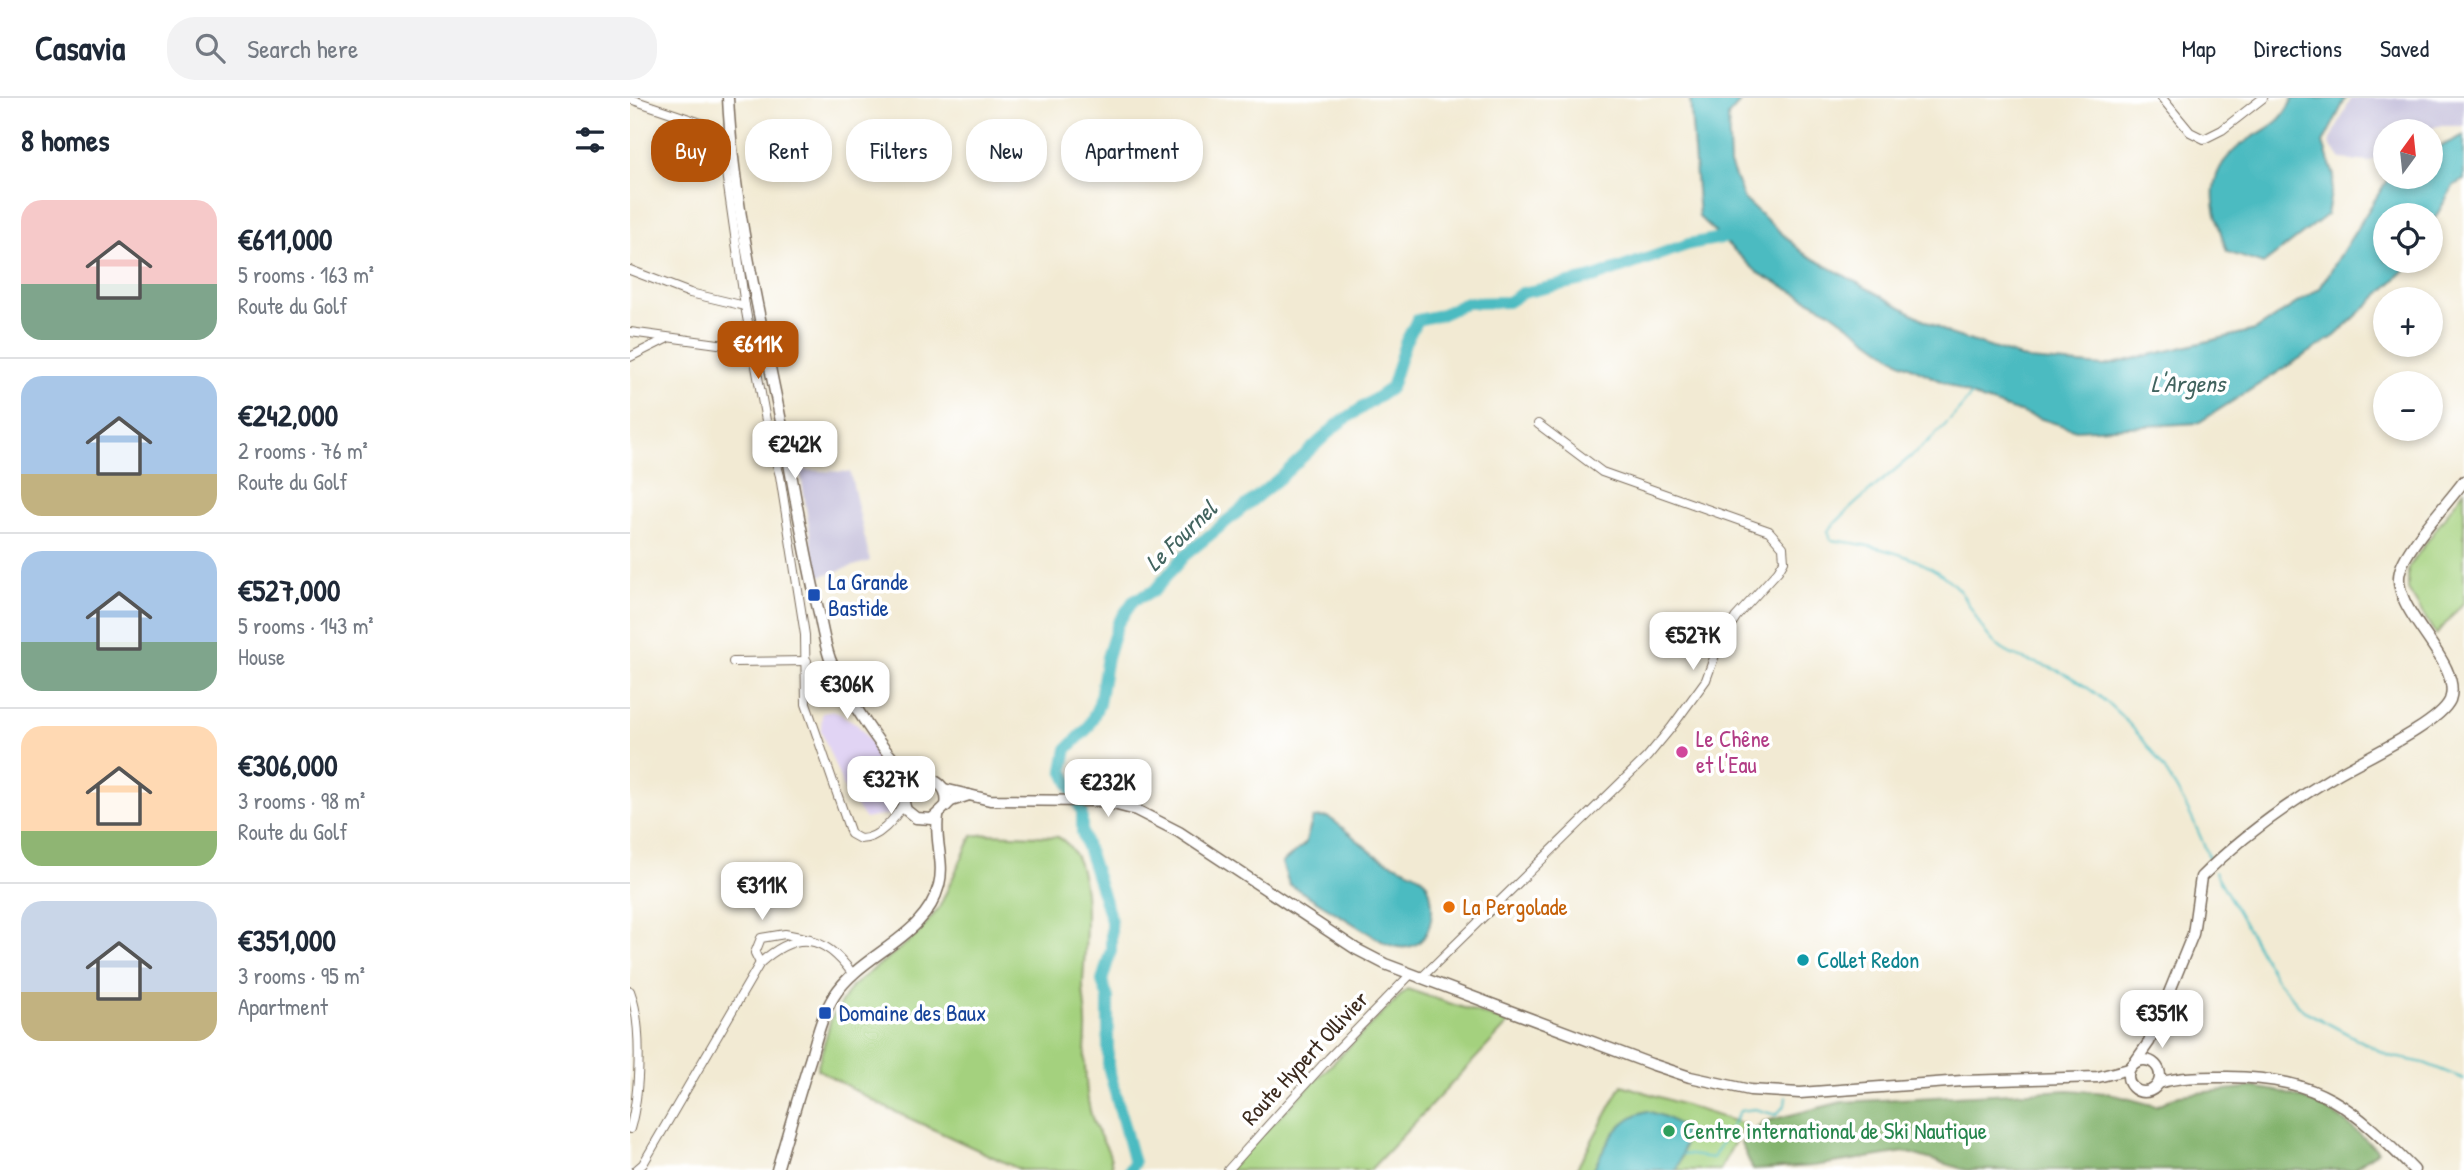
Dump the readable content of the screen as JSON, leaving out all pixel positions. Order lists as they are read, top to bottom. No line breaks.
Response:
{"streets":{"street":["Route Hypert Ollivier"]},"water":["L'Argens","Le Fournel"],"places":{"transit":["La Grande Bastide","Domaine des Baux"],"other":["Le Chêne et l'Eau","La Pergolade","Collet Redon","Centre international de Ski Nautique"]},"north":"top","page":{"header":"Casavia","search":"Search here","nav":["Map","Directions","Saved"],"heading":"8 homes","map_buttons":["+","−"],"chip":["Buy","Rent","Filters","New","Apartment"],"list":[{"name":"€611,000","note":"5 rooms · 163 m² · Route du Golf"},{"name":"€242,000","note":"2 rooms · 76 m² · Route du Golf"},{"name":"€527,000","note":"5 rooms · 143 m² · House"},{"name":"€306,000","note":"3 rooms · 98 m² · Route du Golf"},{"name":"€351,000","note":"3 rooms · 95 m² · Apartment"}],"price":["€611K","€242K","€527K","€306K","€327K","€232K","€311K","€351K"]}}
